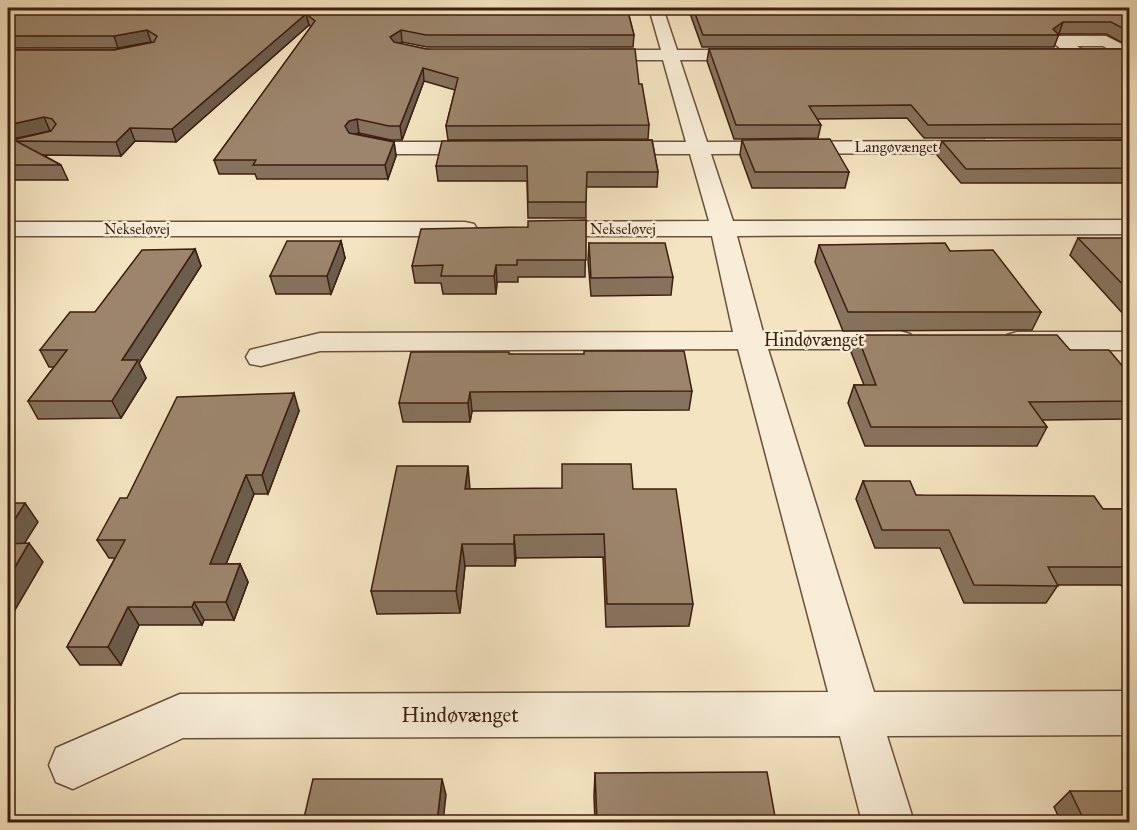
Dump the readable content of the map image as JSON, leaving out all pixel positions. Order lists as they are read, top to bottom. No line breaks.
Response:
{"streets":{"street":["Langøvænget","Nekseløvej","Hindøvænget"]},"crossings":[["Nekseløvej","Hindøvænget"]]}
